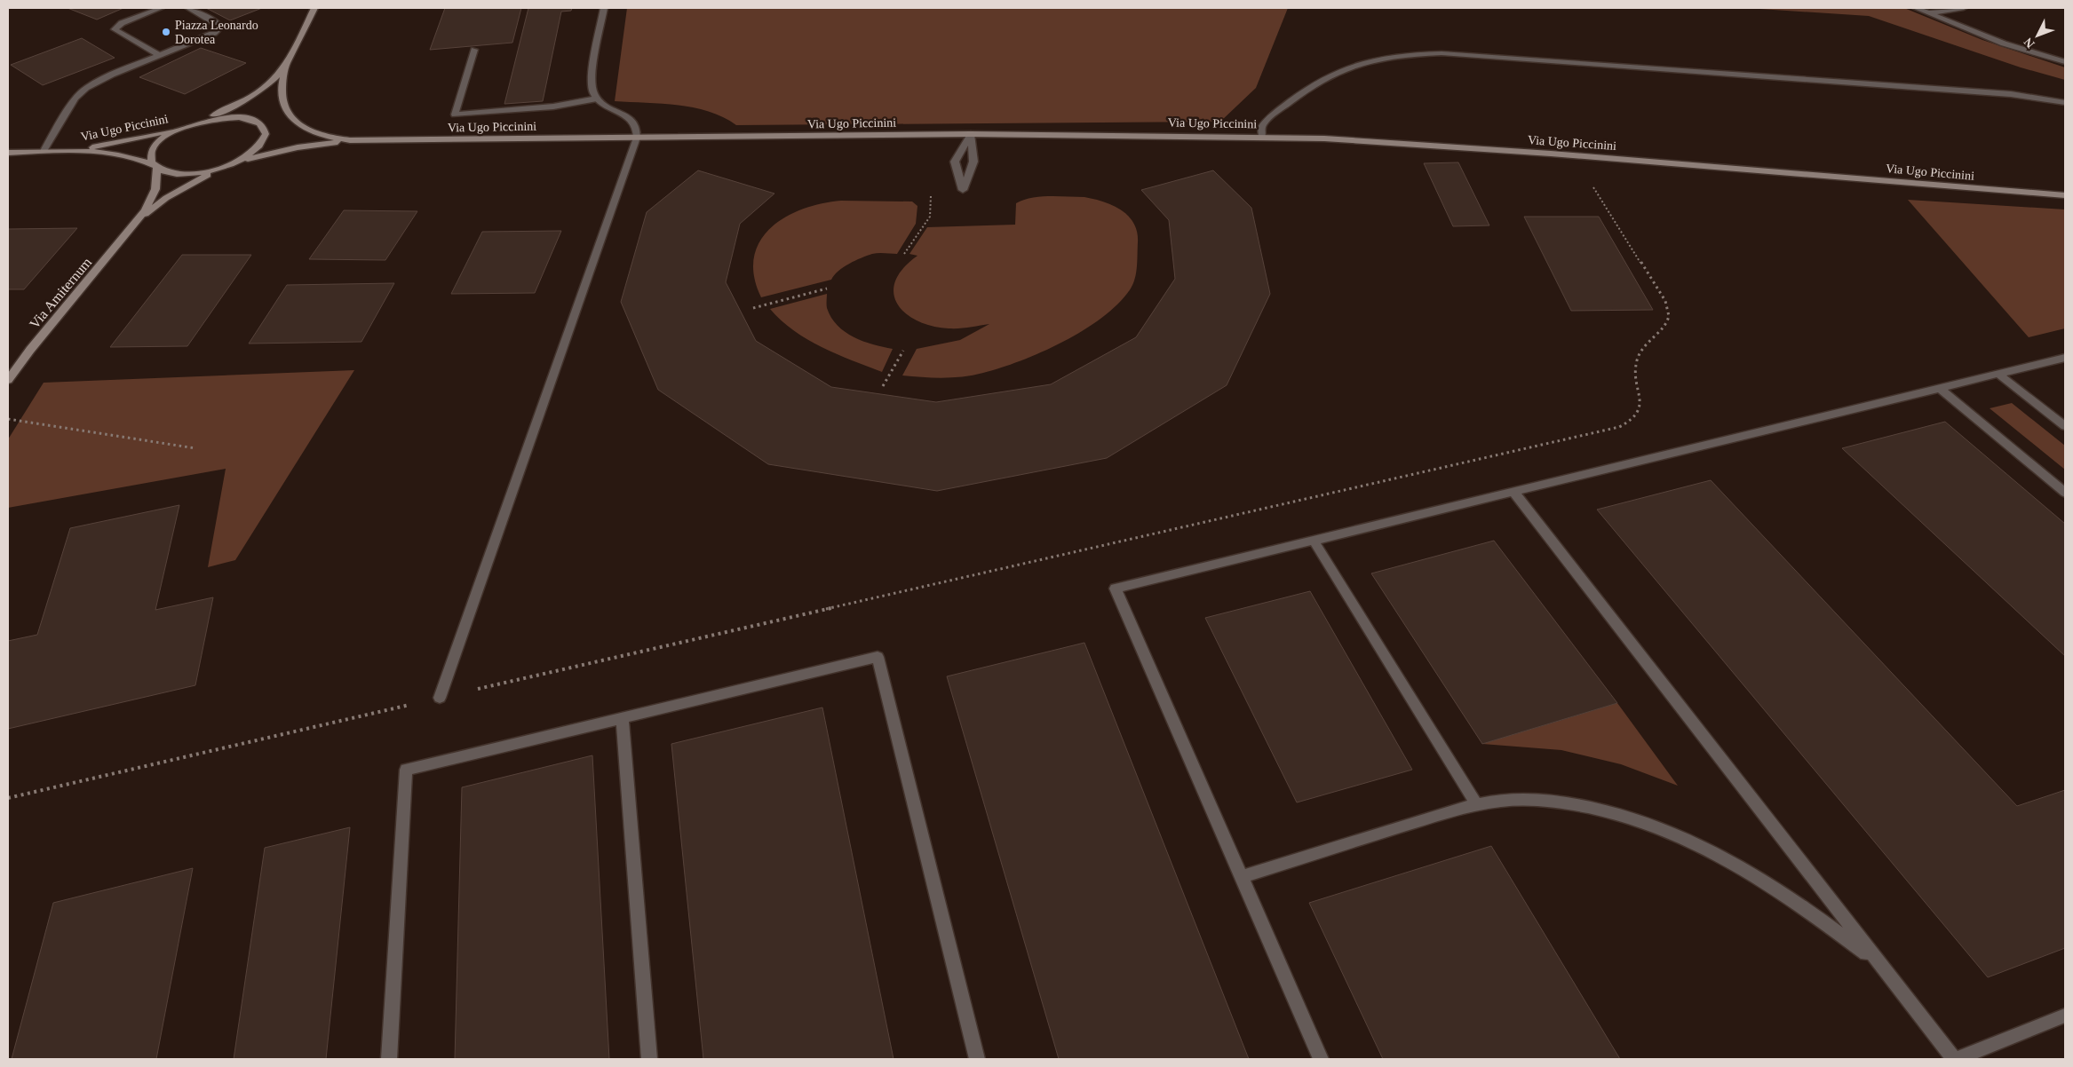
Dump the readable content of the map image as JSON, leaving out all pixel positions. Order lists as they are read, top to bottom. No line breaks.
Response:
{"streets":{"main road":["Via Ugo Piccinini","Via Amiternum"]},"crossings":[["Via Ugo Piccinini","Via Amiternum"]],"places":["Piazza Leonardo Dorotea"],"north":"bottom left"}
